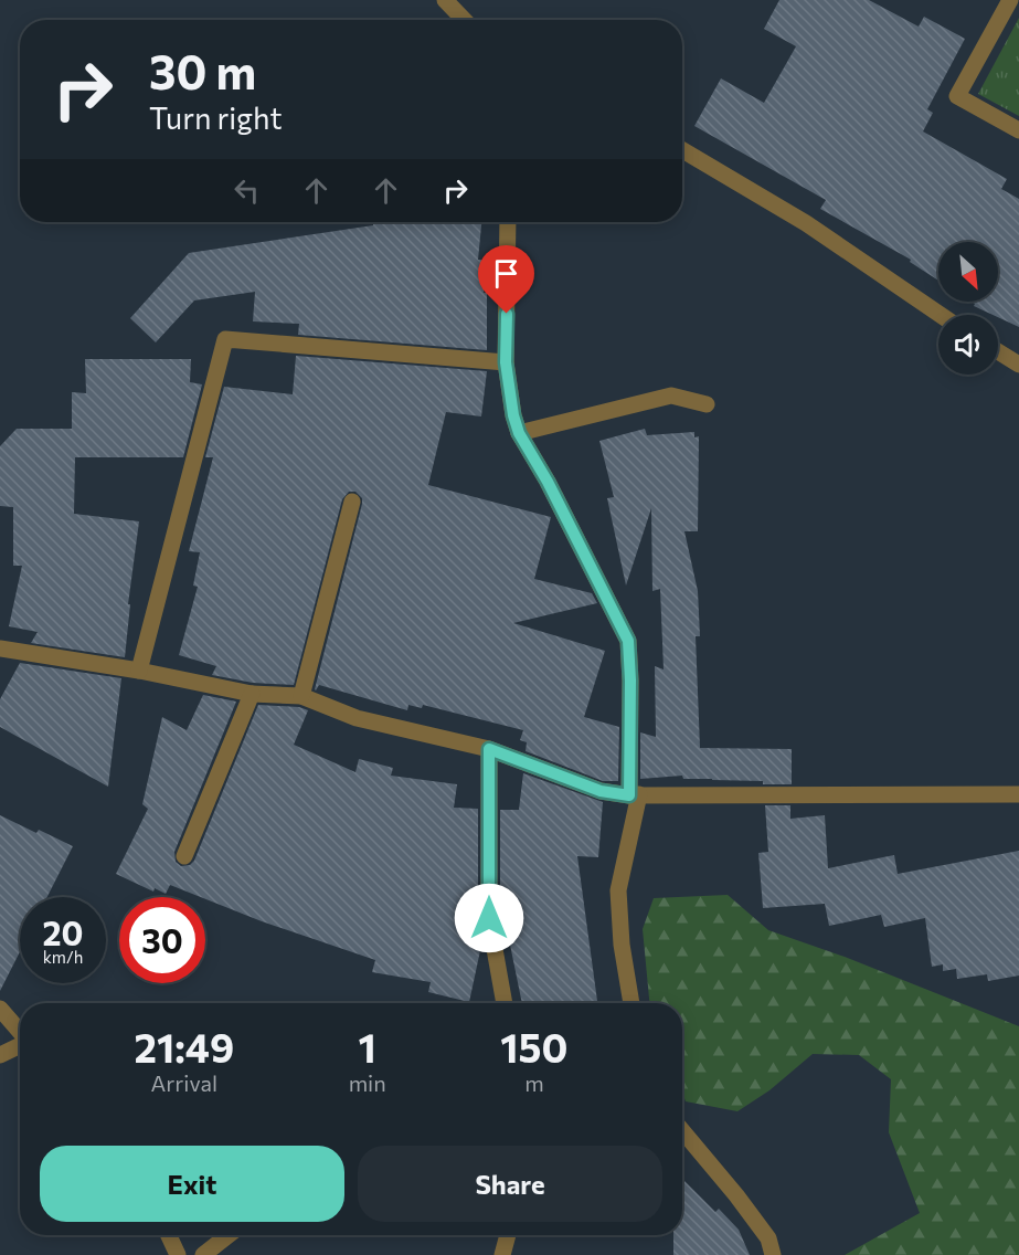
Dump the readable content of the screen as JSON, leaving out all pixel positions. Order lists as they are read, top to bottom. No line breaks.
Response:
{"north":"bottom right","page":{"turn":["30 m","Turn right"],"speed":"20 km/h","limit":"30","eta":["21:49","Arrival","1","min","150","m"],"buttons":["Exit","Share"]}}
